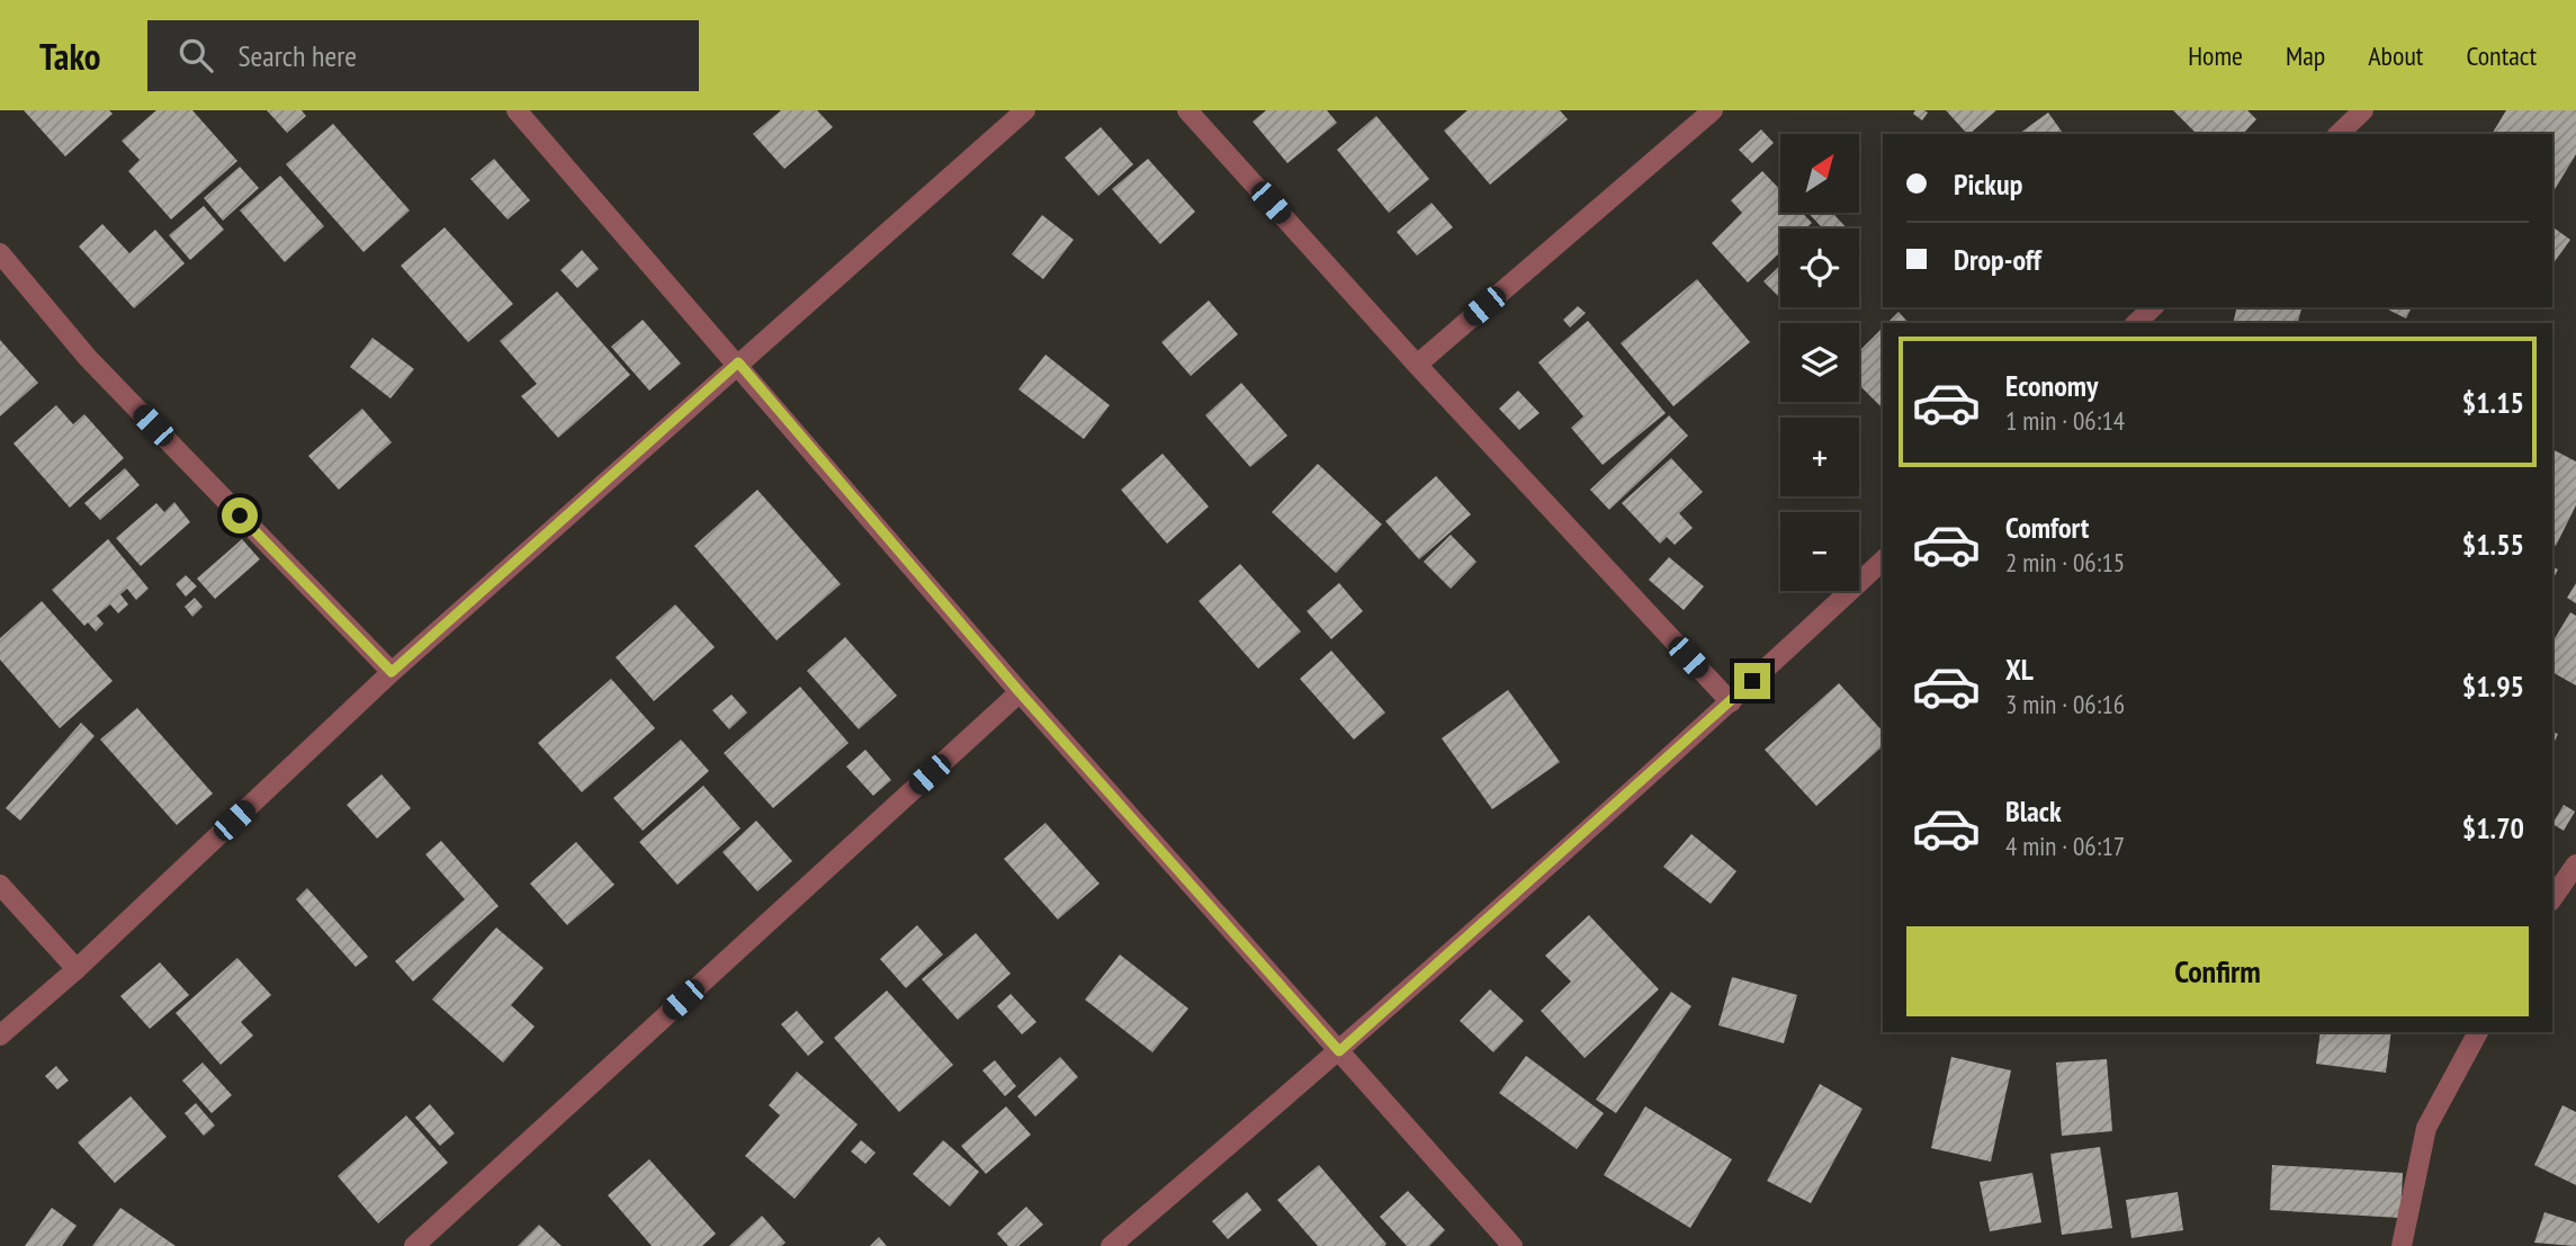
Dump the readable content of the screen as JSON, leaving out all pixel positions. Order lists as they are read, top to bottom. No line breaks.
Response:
{"north":"top right","page":{"header":"Tako","search":"Search here","nav":["Home","Map","About","Contact"],"map_buttons":["+","−"],"banner":["Pickup","Drop-off"],"list":[{"name":"Economy","note":"1 min · 06:14","value":"$1.15"},{"name":"Comfort","note":"2 min · 06:15","value":"$1.55"},{"name":"XL","note":"3 min · 06:16","value":"$1.95"},{"name":"Black","note":"4 min · 06:17","value":"$1.70"}],"buttons":"Confirm"}}
